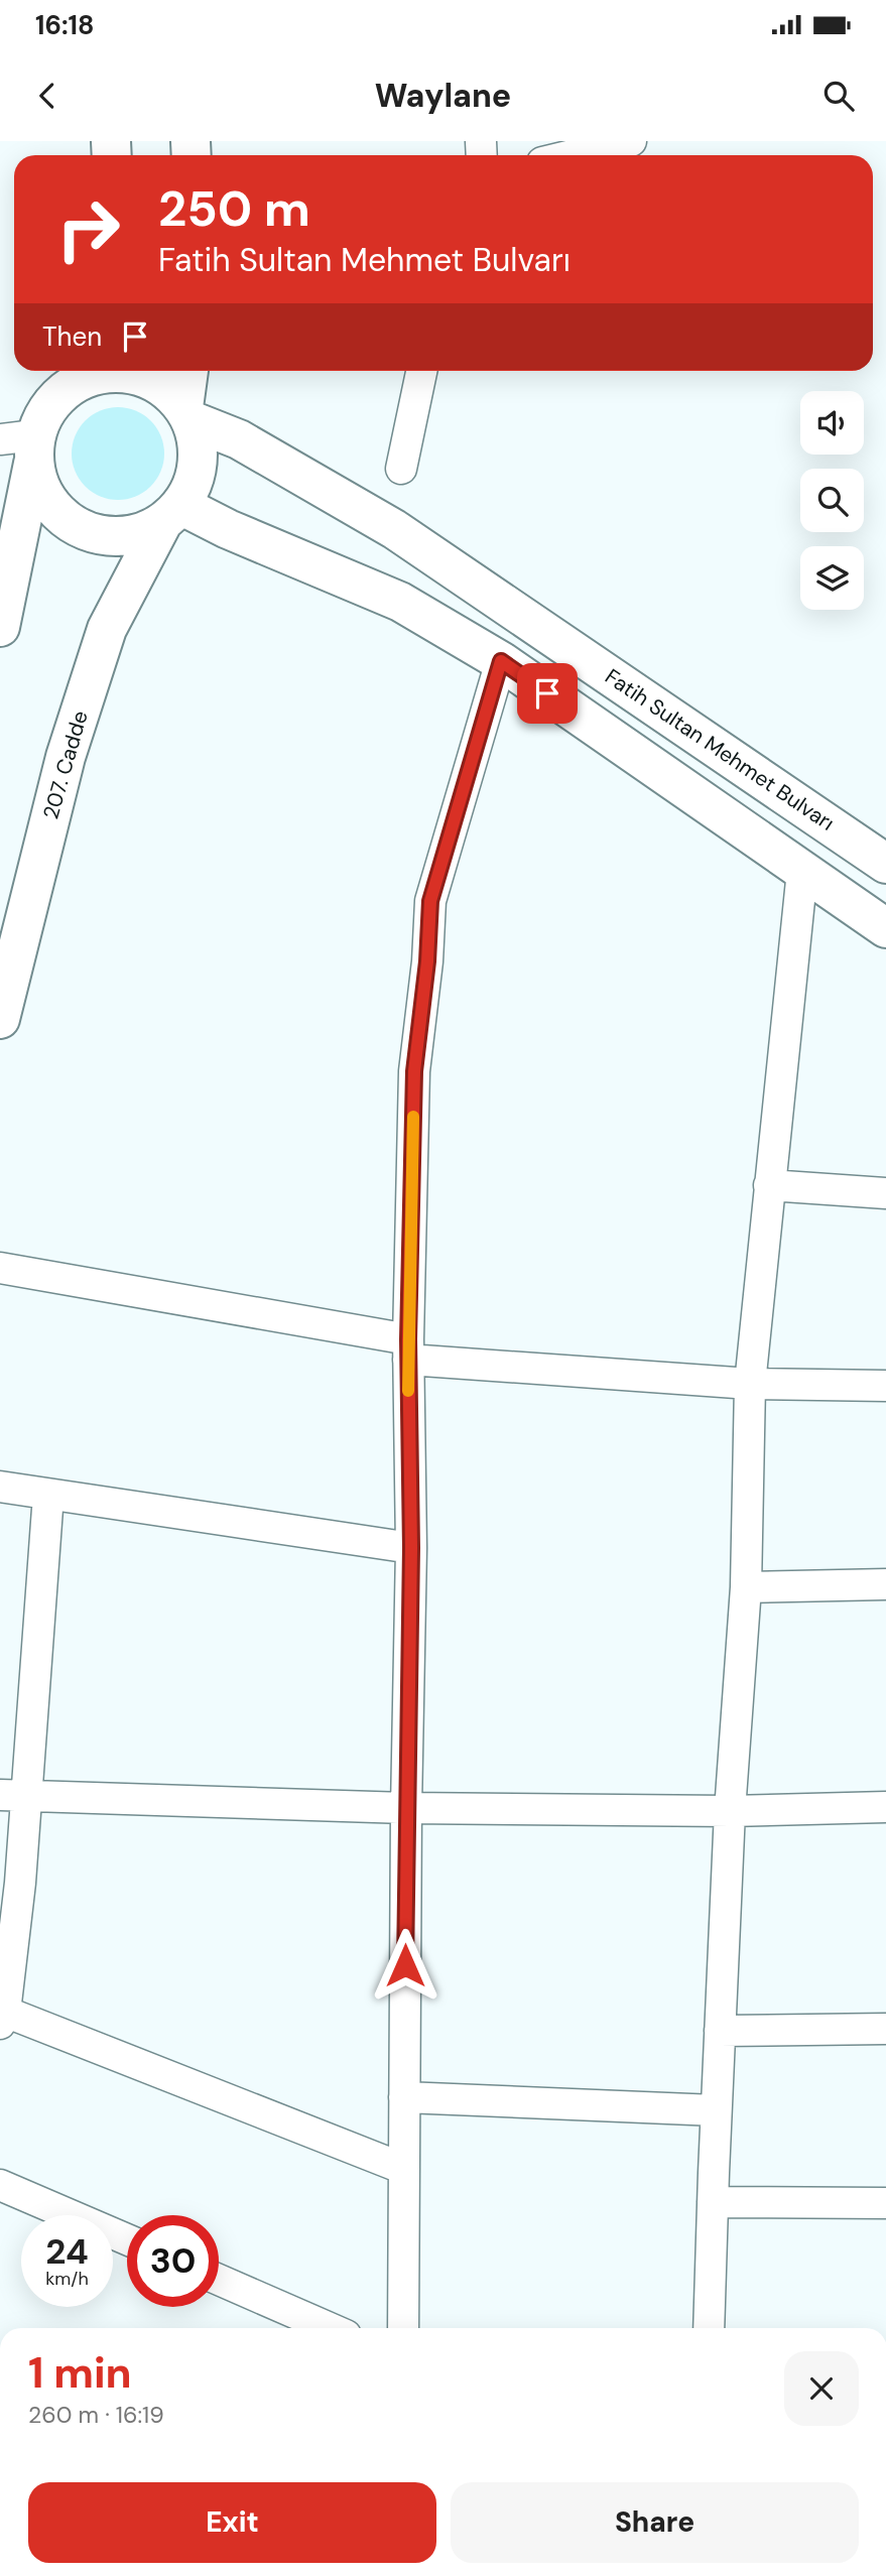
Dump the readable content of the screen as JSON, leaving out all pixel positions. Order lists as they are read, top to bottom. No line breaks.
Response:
{"streets":{"street":["Fatih Sultan Mehmet Bulvarı","207. Cadde"]},"crossings":[["Fatih Sultan Mehmet Bulvarı","207. Cadde"]],"page":{"status":"16:18","header":"Waylane","turn":["250 m","Fatih Sultan Mehmet Bulvarı"],"then":"Then","speed":"24 km/h","limit":"30","heading":["1 min","260 m · 16:19"],"buttons":["Exit","Share"]}}
